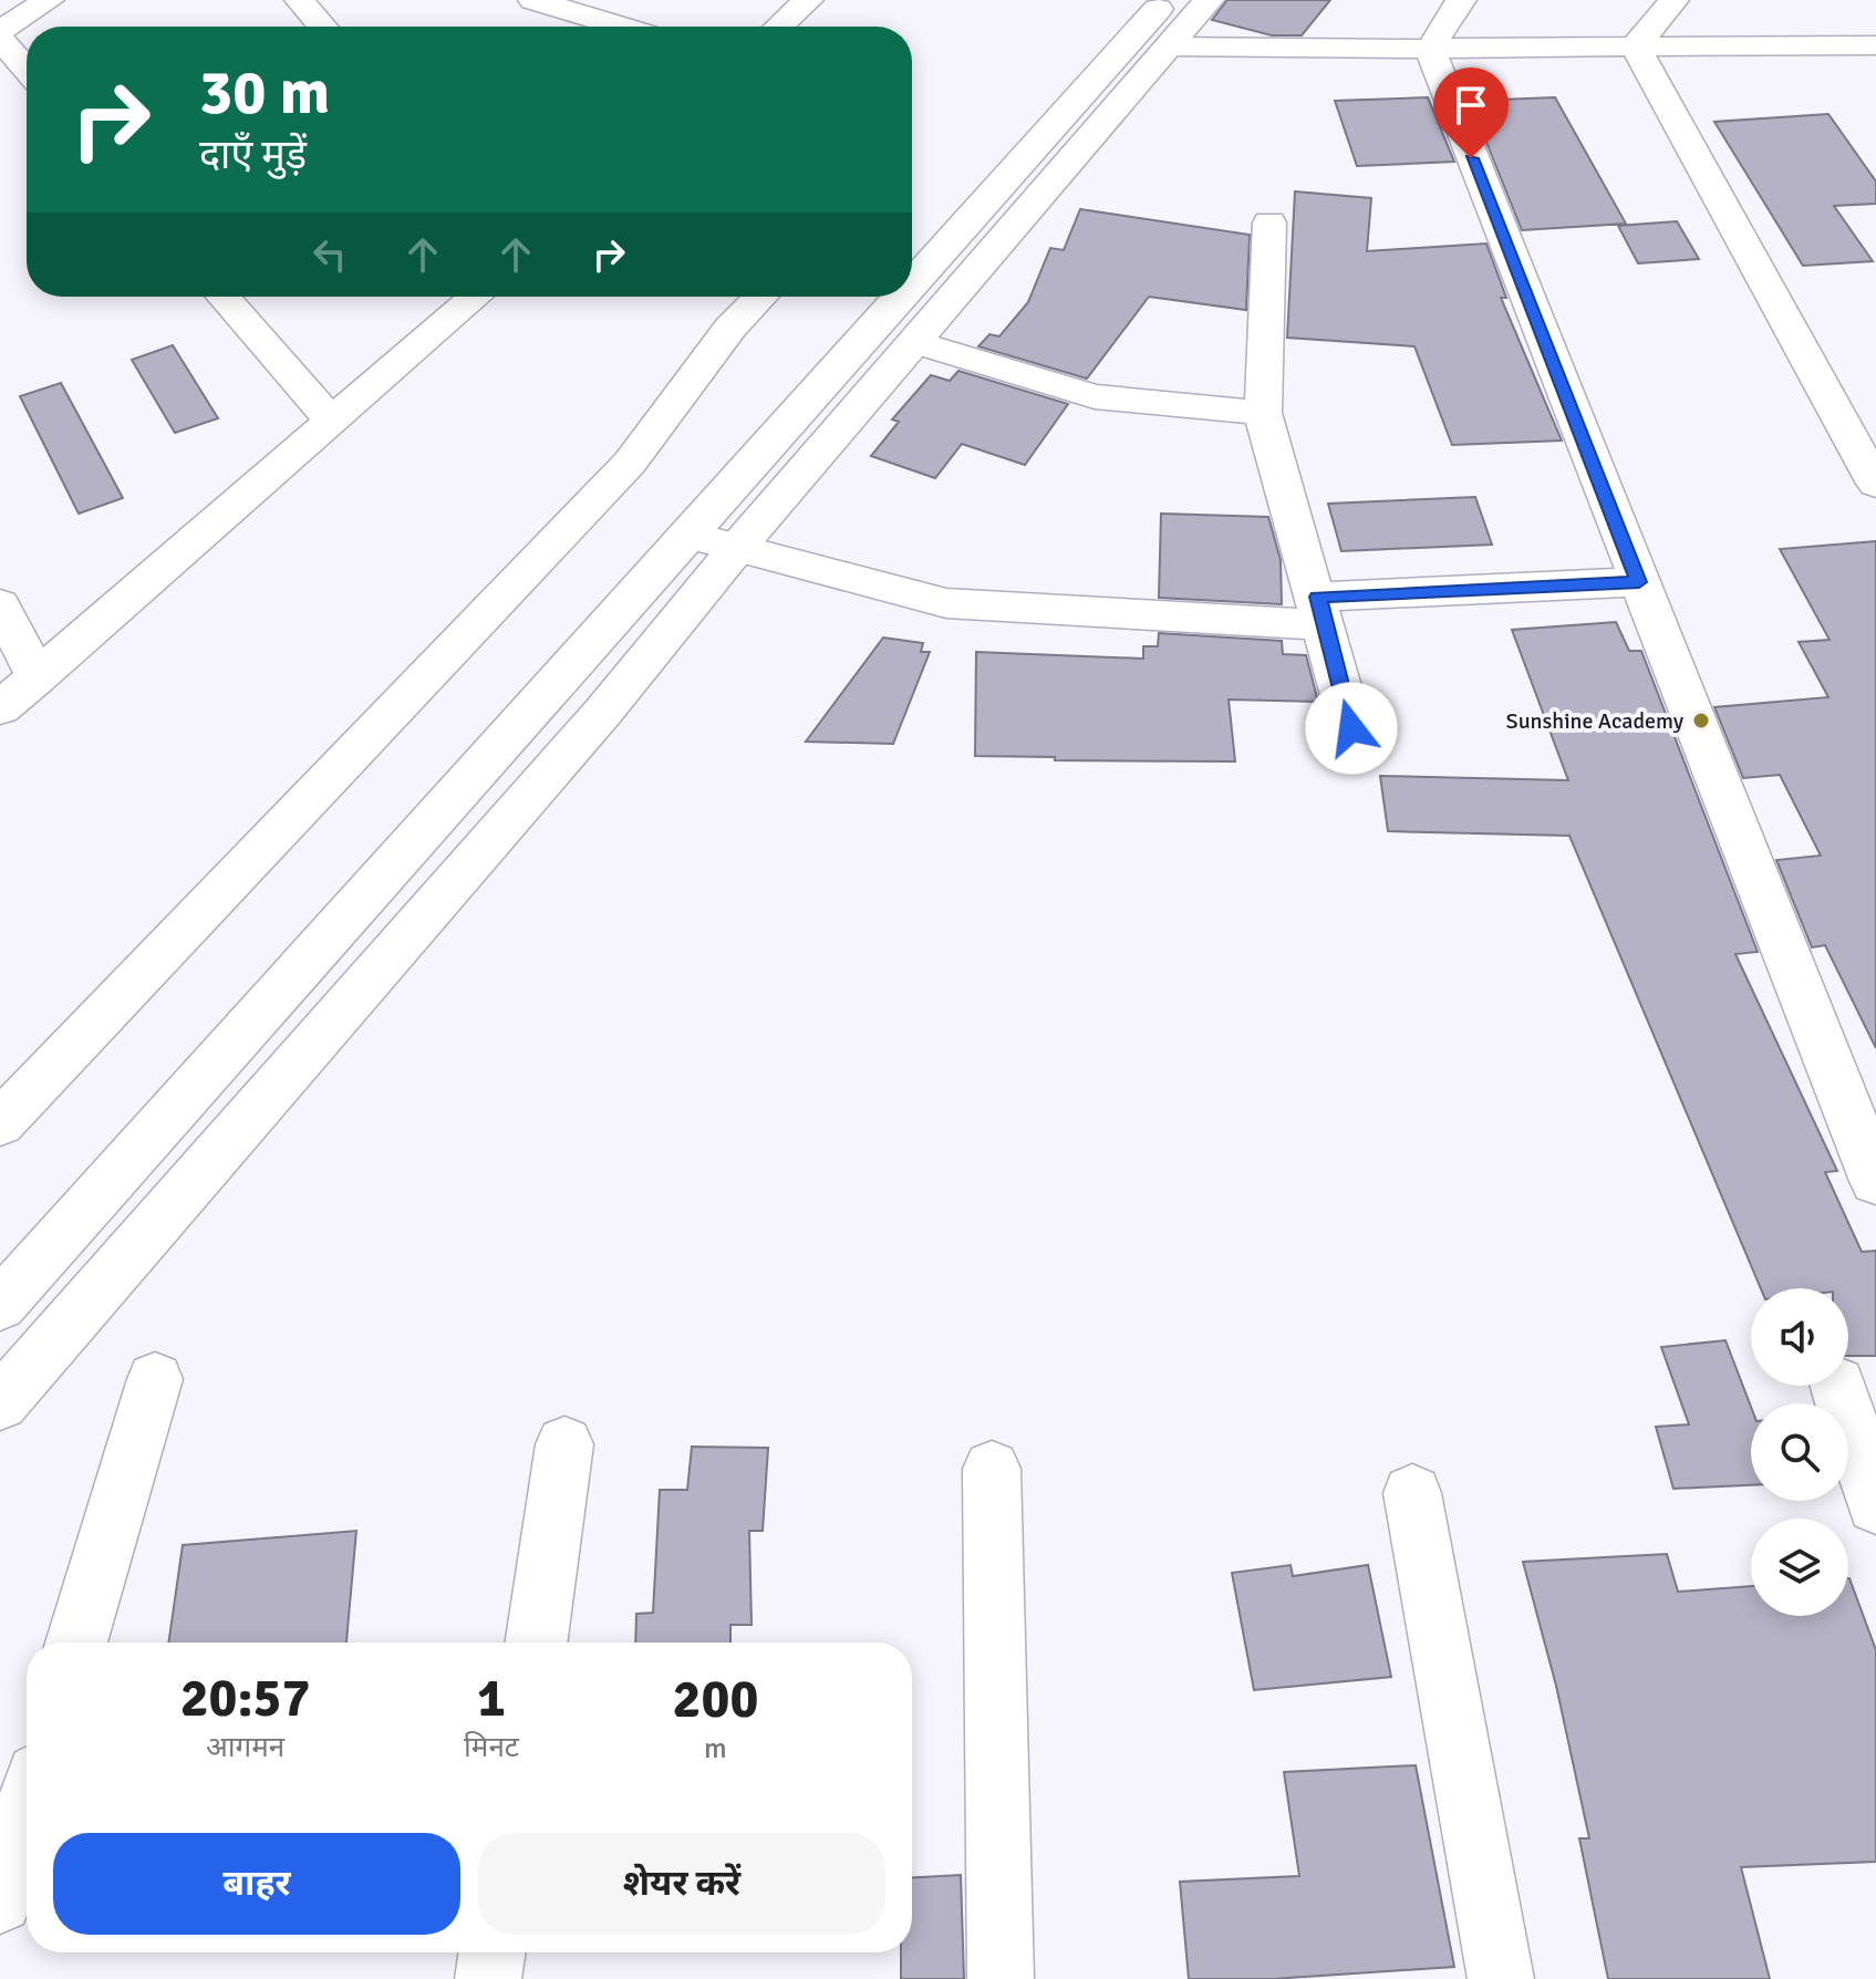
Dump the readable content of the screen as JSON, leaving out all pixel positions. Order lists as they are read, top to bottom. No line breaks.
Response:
{"places":["Sunshine Academy"],"page":{"turn":["30 m","दाएँ मुड़ें"],"eta":["20:57","आगमन","1","मिनट","200","m"],"buttons":["बाहर","शेयर करें"]}}
